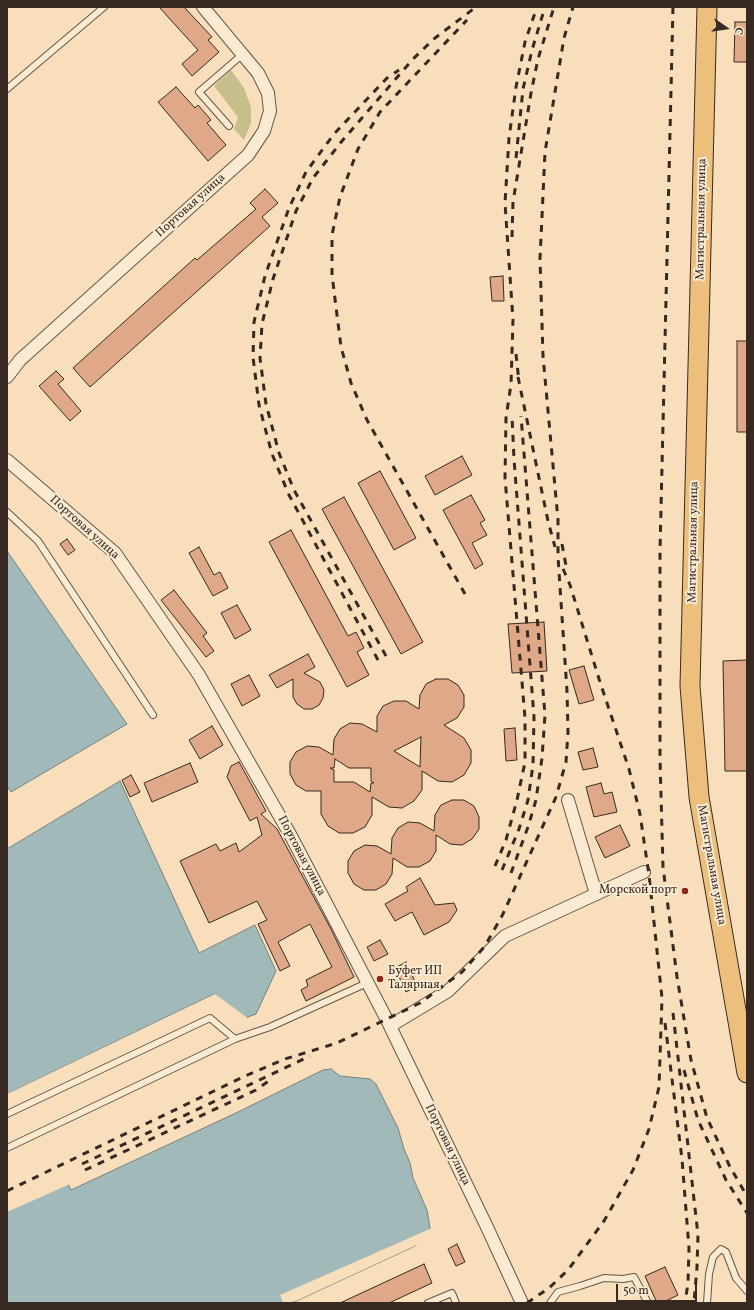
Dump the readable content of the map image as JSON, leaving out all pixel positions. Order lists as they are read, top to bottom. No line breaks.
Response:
{"streets":{"highway":["Магистральная улица"],"street":["Портовая улица"]},"places":["Морской порт","Буфет ИП Талярная"],"scale_bar":"50 m","north":"right"}
